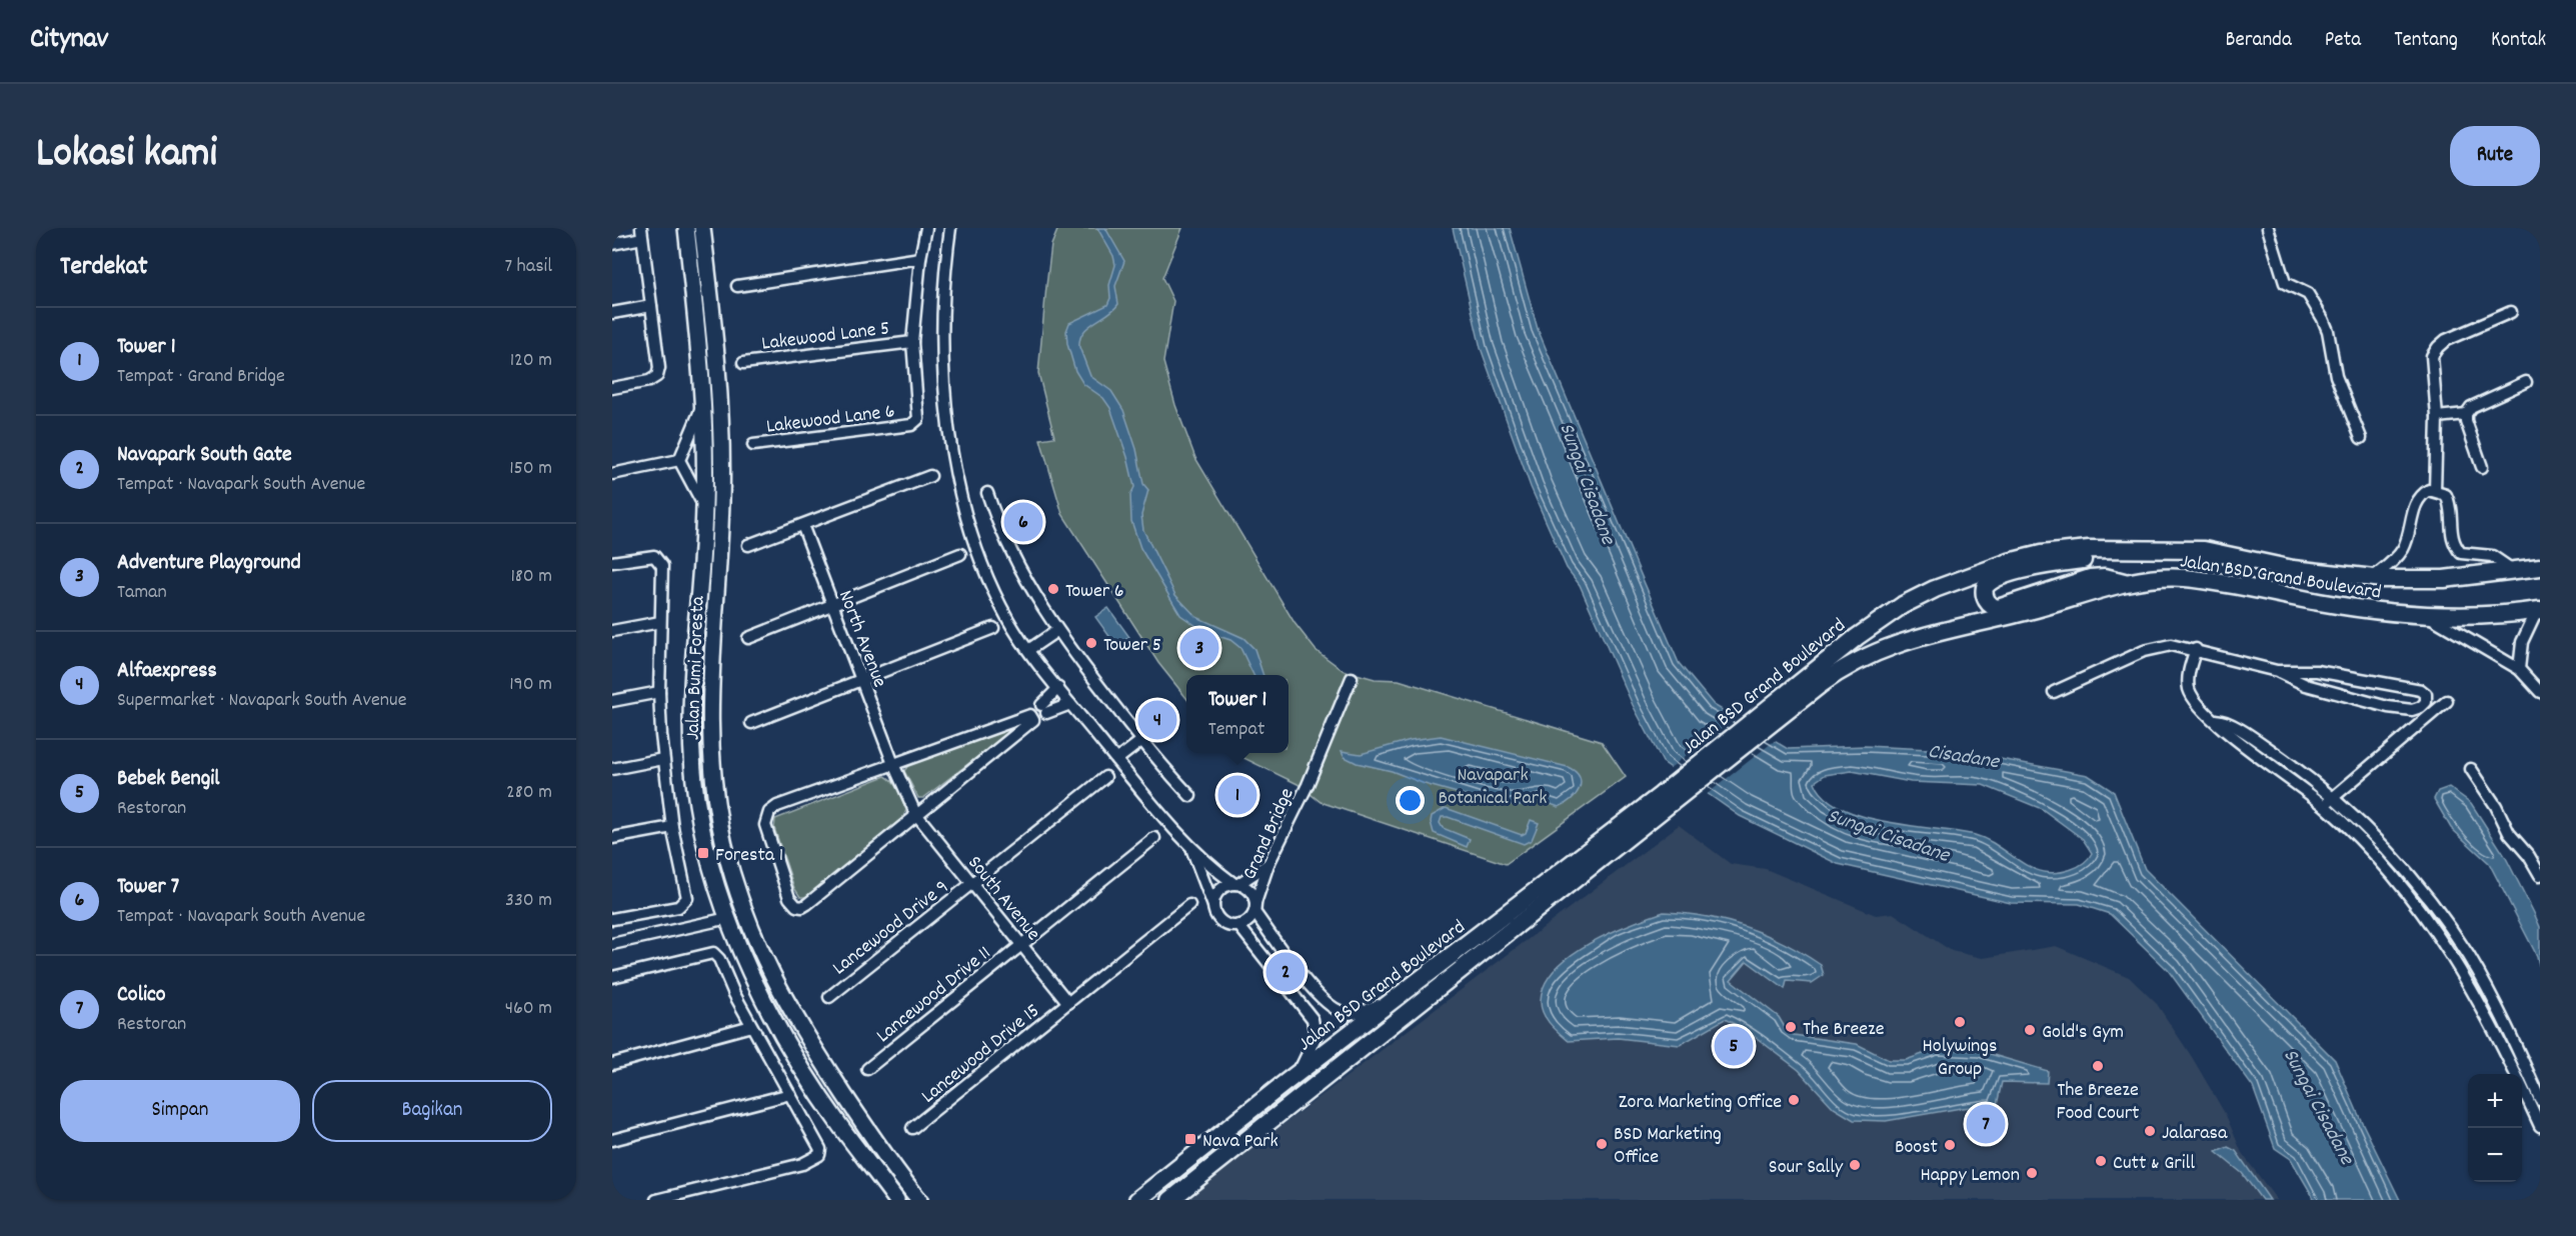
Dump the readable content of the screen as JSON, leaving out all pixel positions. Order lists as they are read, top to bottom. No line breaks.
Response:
{"streets":{"main road":["Jalan BSD Grand Boulevard","Jalan Bumi Foresta"],"street":["Lakewood Lane 5","Lakewood Lane 6","North Avenue","Grand Bridge","South Avenue","Lancewood Drive 9","Lancewood Drive 11","Lancewood Drive 15"]},"crossings":[["Lakewood Lane 5","Lakewood Lane 6"],["North Avenue","South Avenue"],["South Avenue","Lancewood Drive 9"],["South Avenue","Lancewood Drive 11"],["South Avenue","Lancewood Drive 15"]],"water":["Sungai Cisadane","Cisadane"],"parks":["Navapark Botanical Park"],"places":{"other":["Tower 6","Tower 5","Holywings Group","The Breeze","Gold's Gym","The Breeze Food Court","Zora Marketing Office","Jalarasa","BSD Marketing Office","Boost","Cutt & Grill","Sour Sally","Happy Lemon"],"transit":["Foresta 1","Nava Park"]},"page":{"header":"Citynav","nav":["Beranda","Peta","Tentang","Kontak"],"title":"Lokasi kami","buttons":["Rute",["Simpan","Bagikan"]],"heading":["Terdekat","7 hasil"],"list":[{"mark":"1","name":"Tower 1","note":"Tempat · Grand Bridge","value":"120 m"},{"mark":"2","name":"Navapark South Gate","note":"Tempat · Navapark South Avenue","value":"150 m"},{"mark":"3","name":"Adventure Playground","note":"Taman","value":"180 m"},{"mark":"4","name":"Alfaexpress","note":"Supermarket · Navapark South Avenue","value":"190 m"},{"mark":"5","name":"Bebek Bengil","note":"Restoran","value":"280 m"},{"mark":"6","name":"Tower 7","note":"Tempat · Navapark South Avenue","value":"330 m"},{"mark":"7","name":"Colico","note":"Restoran","value":"460 m"}],"pins":["6","3","4","1","2","5","7"],"popup":["Tower 1","Tempat"],"map_buttons":["+","−"]}}
